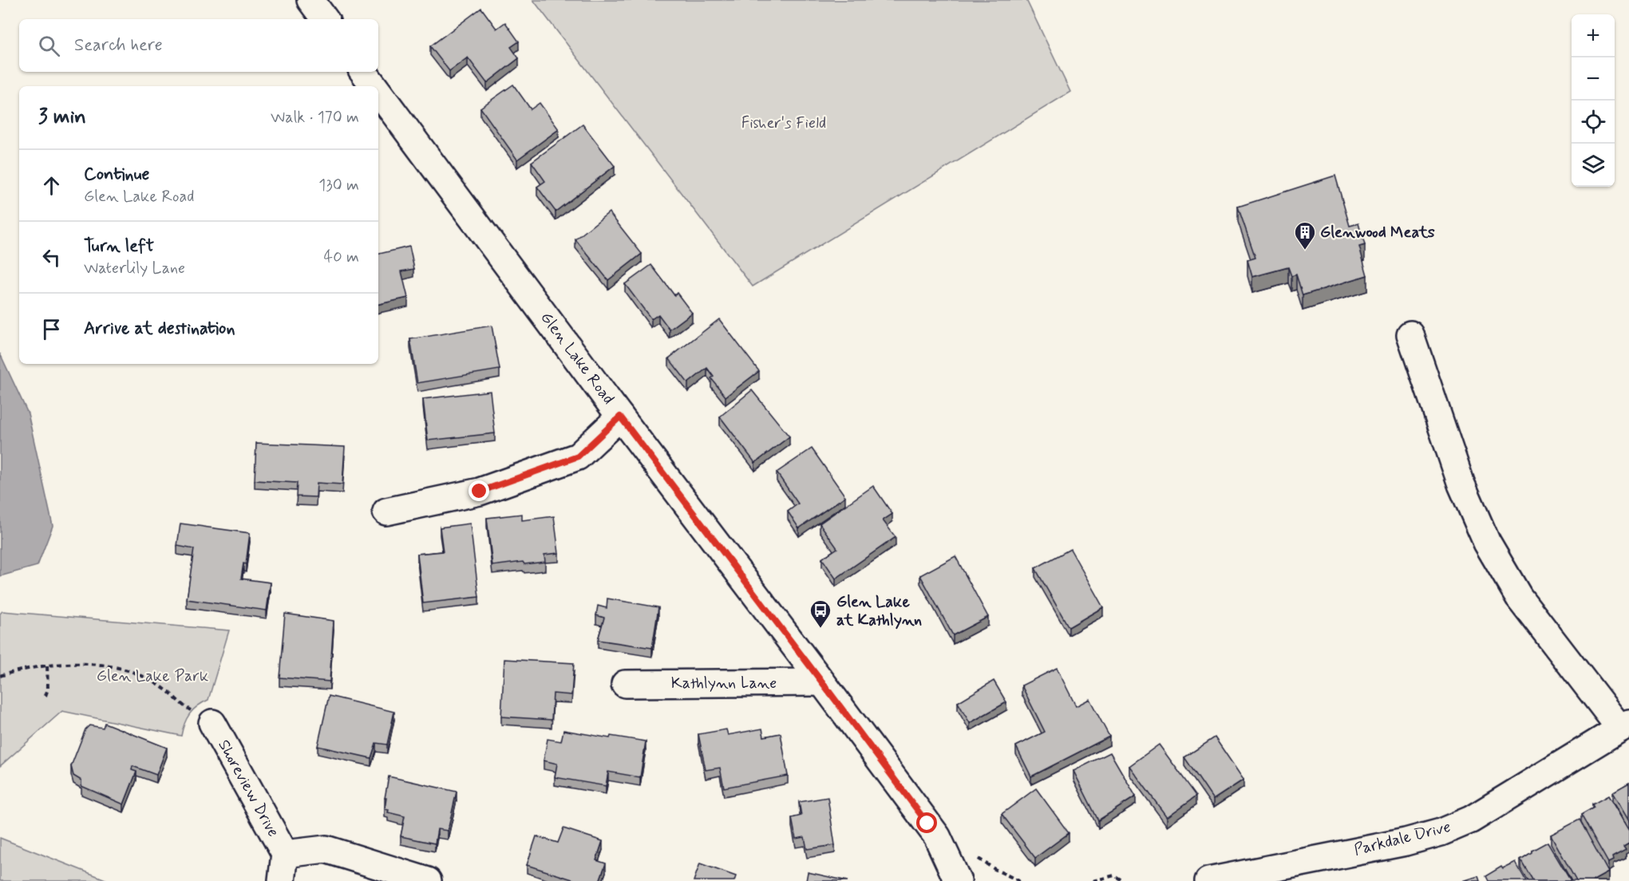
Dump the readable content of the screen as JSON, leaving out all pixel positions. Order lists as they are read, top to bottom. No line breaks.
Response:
{"streets":{"street":["Glen Lake Road","Kathlynn Lane","Shoreview Drive","Parkdale Drive"]},"crossings":[["Glen Lake Road","Kathlynn Lane"]],"parks":["Fisher's Field","Glen Lake Park"],"places":{"building":["Glenwood Meats"],"bus stop":["Glen Lake at Kathlynn"]},"page":{"map_buttons":["+","−"],"search":"Search here","heading":["3 min","Walk · 170 m"],"list":[["Continue","Glen Lake Road","130 m"],["Turn left","Waterlily Lane","40 m"],"Arrive at destination"]}}
